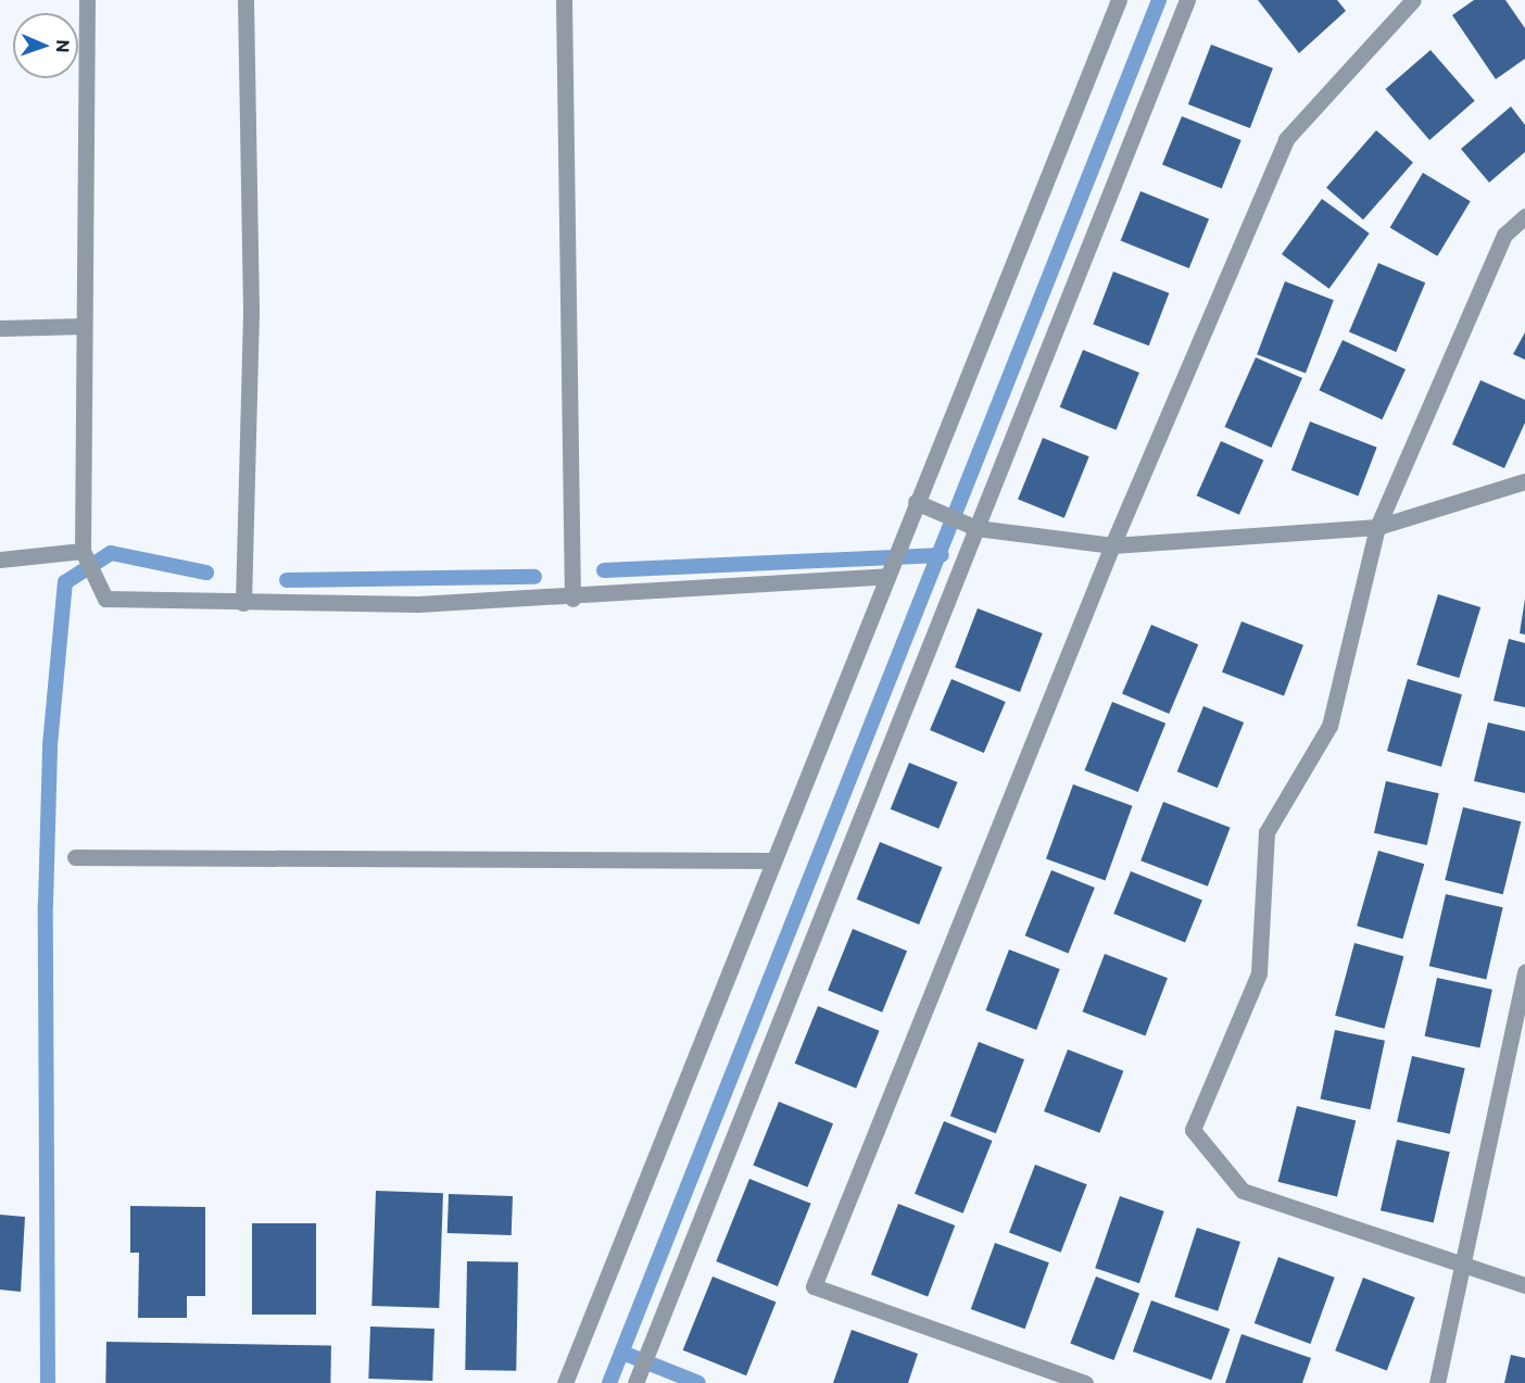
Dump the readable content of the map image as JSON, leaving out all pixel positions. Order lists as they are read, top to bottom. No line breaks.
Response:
{"north":"right"}
